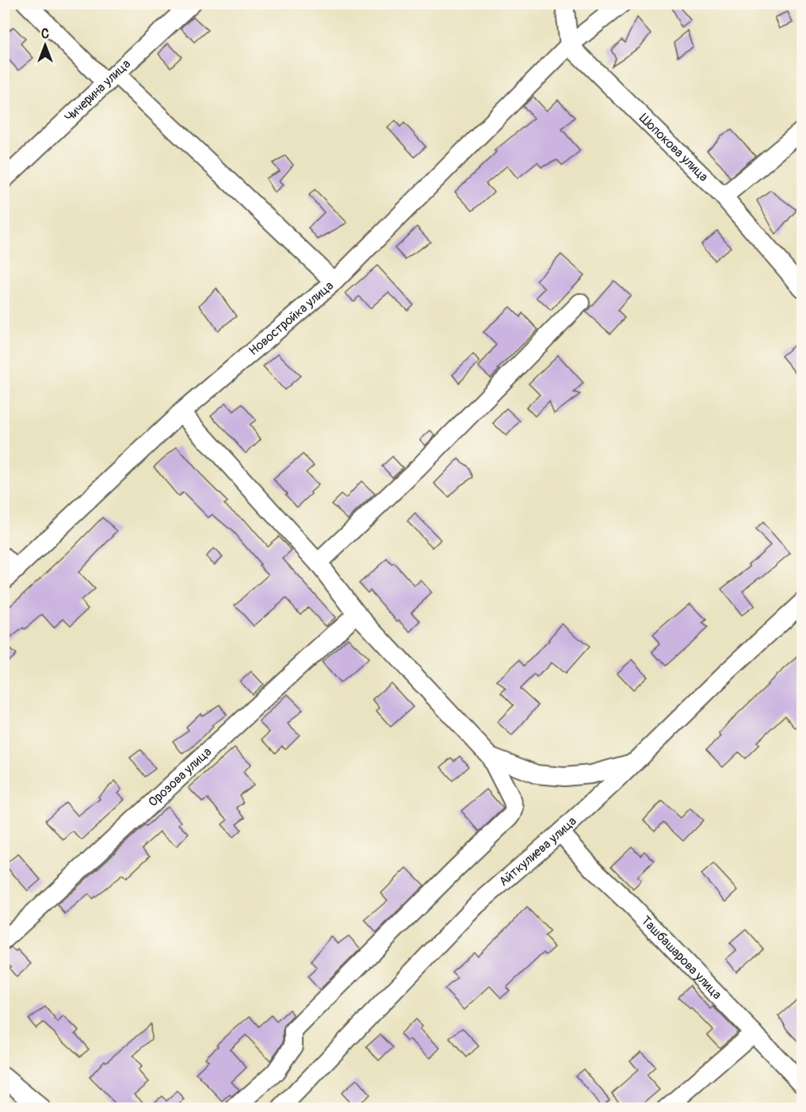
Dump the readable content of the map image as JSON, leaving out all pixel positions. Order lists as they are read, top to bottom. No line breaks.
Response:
{"streets":{"street":["Чичерина улица","Шопокова улица","Новостройка улица","Орозова улица","Айткулиева улица","Ташбашарова улица"]},"crossings":[["Шопокова улица","Новостройка улица"],["Айткулиева улица","Ташбашарова улица"]],"north":"top"}
